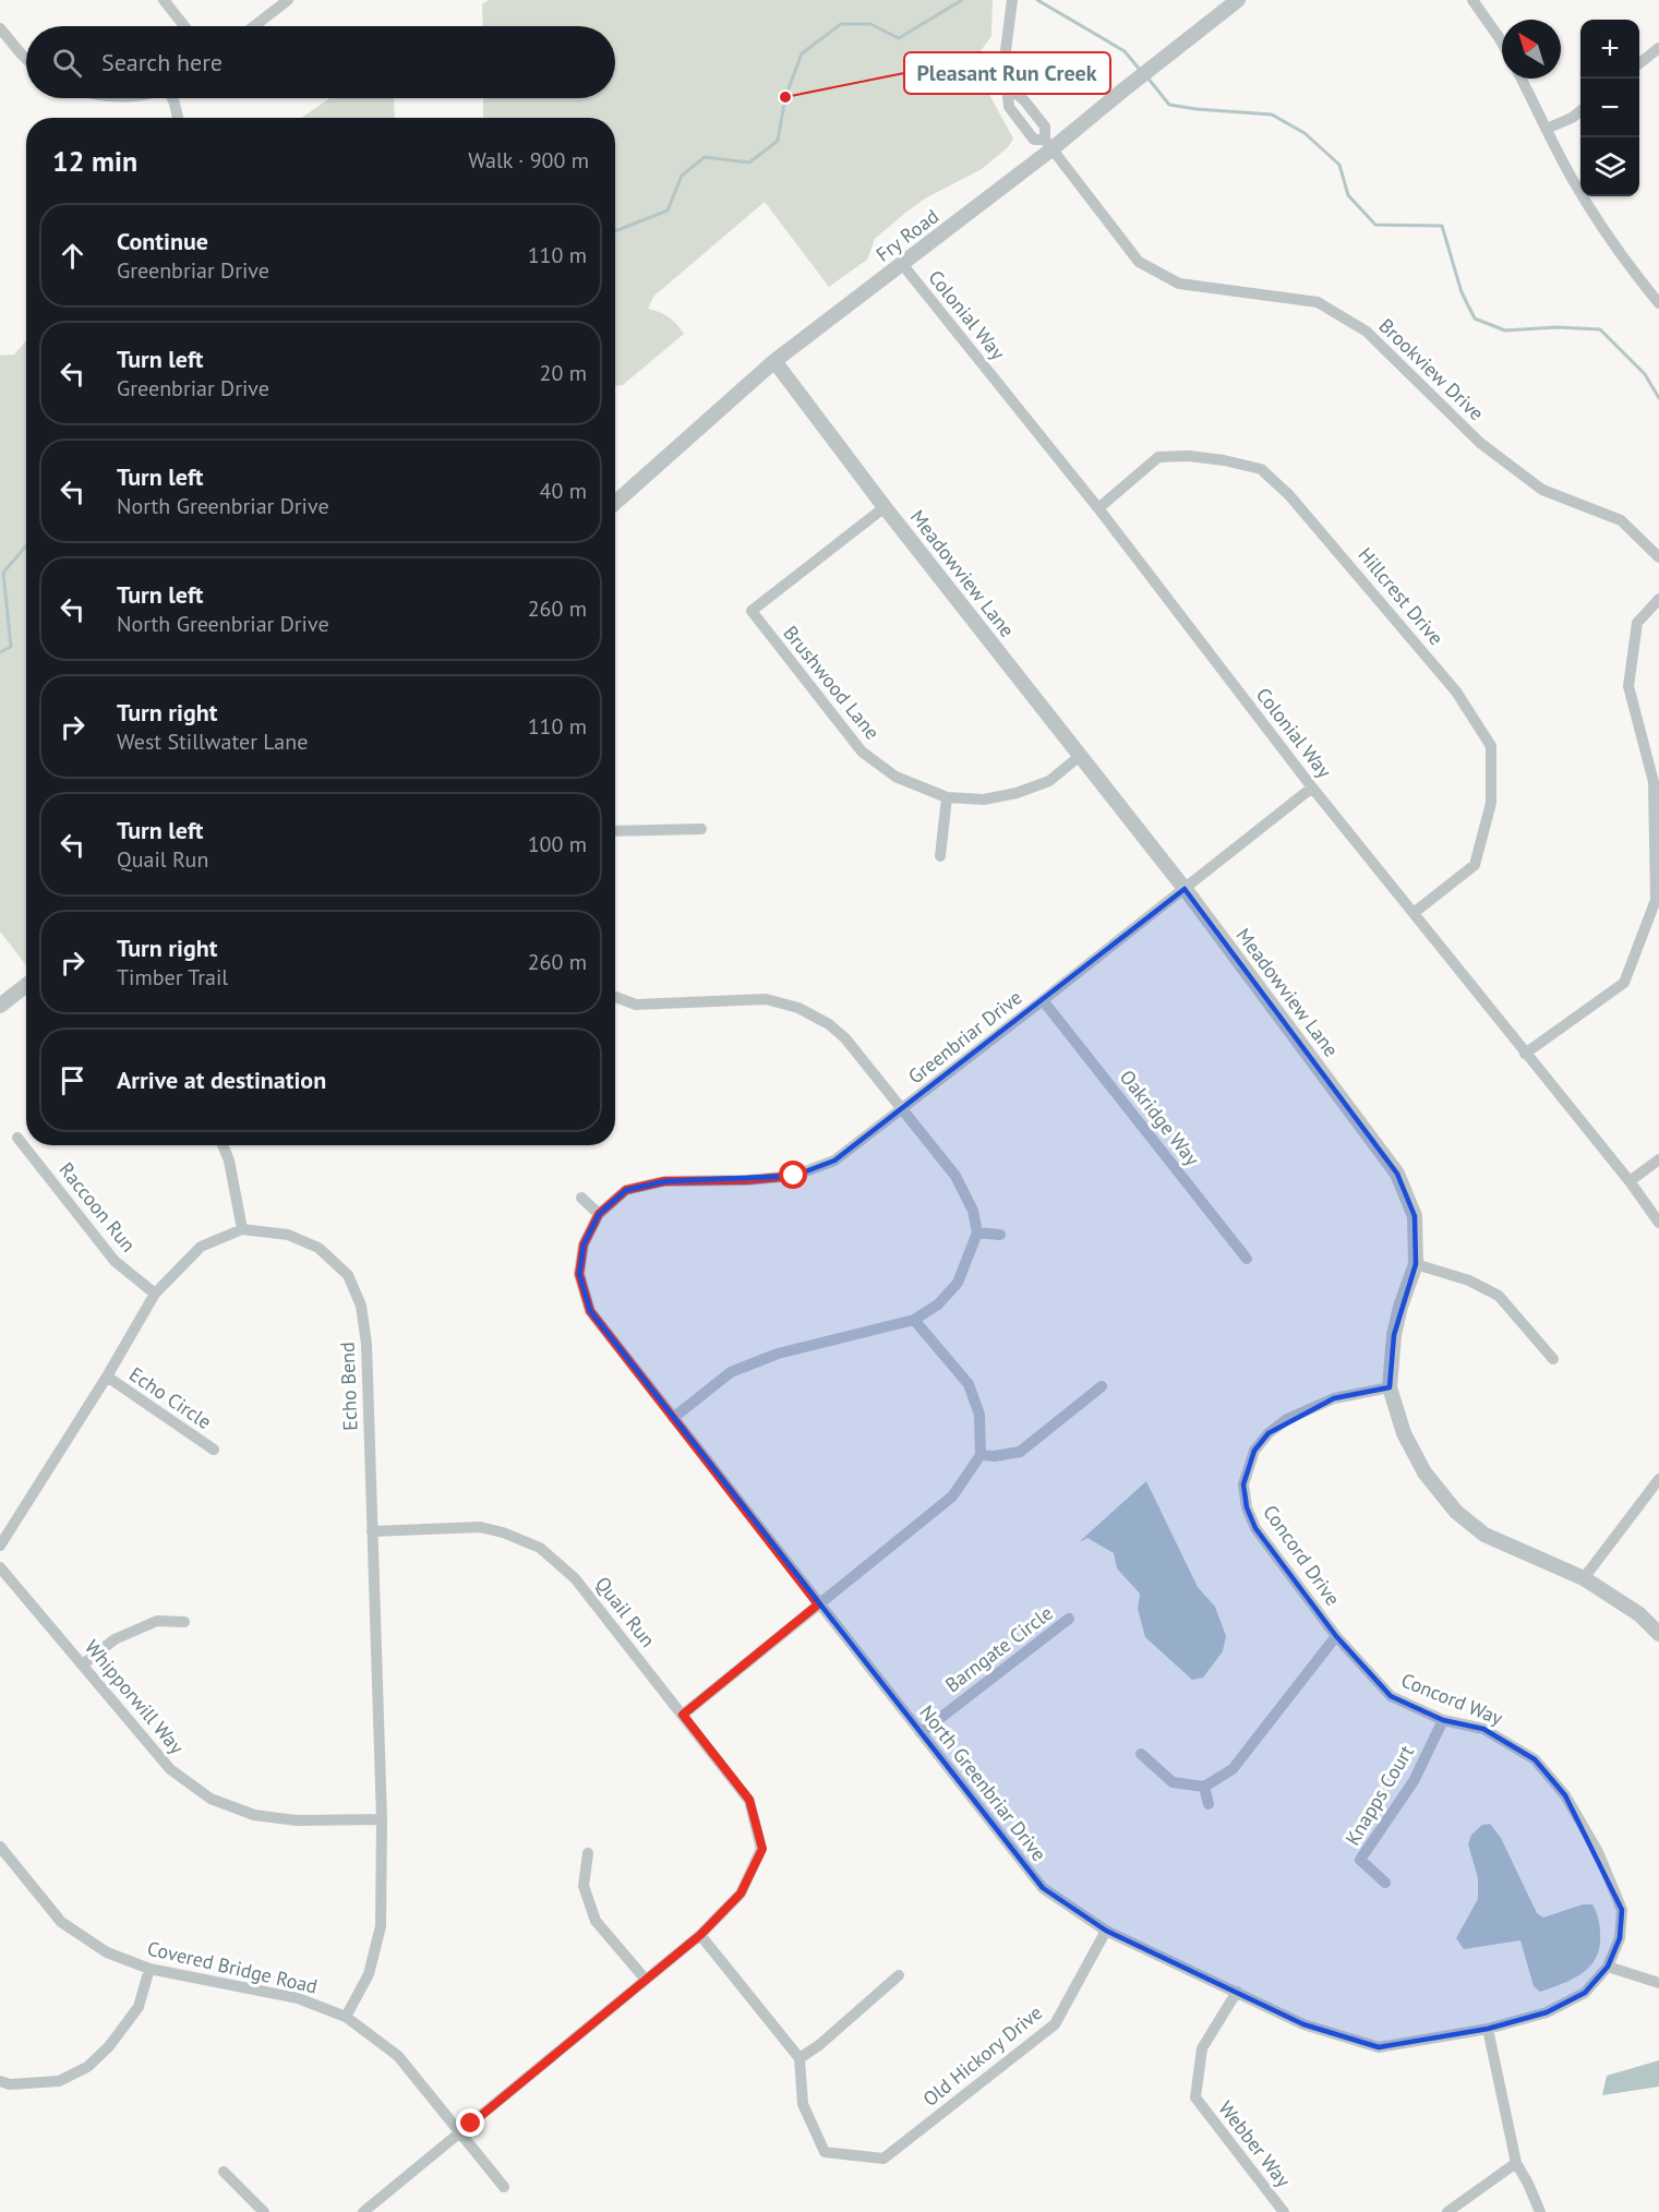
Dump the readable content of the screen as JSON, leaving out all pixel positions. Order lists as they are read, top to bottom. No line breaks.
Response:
{"streets":{"street":["Fry Road","Colonial Way","Brookview Drive","Meadowview Lane","Hillcrest Drive","Brushwood Lane","Greenbriar Drive","Oakridge Way","Raccoon Run","Echo Bend","Echo Circle","Concord Drive","Quail Run","Barngate Circle","Whipporwill Way","Concord Way","North Greenbriar Drive","Knapps Court","Covered Bridge Road","Old Hickory Drive","Webber Way"]},"crossings":[["Fry Road","Colonial Way"],["Fry Road","Brookview Drive"],["Fry Road","Meadowview Lane"],["Colonial Way","Hillcrest Drive"],["Colonial Way","Greenbriar Drive"],["Meadowview Lane","Brushwood Lane"],["Meadowview Lane","Greenbriar Drive"],["Meadowview Lane","Concord Drive"],["Greenbriar Drive","Oakridge Way"],["Greenbriar Drive","North Greenbriar Drive"],["Raccoon Run","Echo Bend"],["Echo Bend","Echo Circle"],["Echo Bend","Quail Run"],["Echo Bend","Whipporwill Way"],["Echo Bend","Covered Bridge Road"],["Concord Drive","Concord Way"],["Barngate Circle","North Greenbriar Drive"],["Concord Way","North Greenbriar Drive"],["Concord Way","Knapps Court"],["North Greenbriar Drive","Old Hickory Drive"],["North Greenbriar Drive","Webber Way"]],"places":["Pleasant Run Creek"],"north":"top left","page":{"map_buttons":["+","−"],"search":"Search here","heading":["12 min","Walk · 900 m"],"list":[["Continue","Greenbriar Drive","110 m"],["Turn left","Greenbriar Drive","20 m"],["Turn left","North Greenbriar Drive","40 m"],["Turn left","North Greenbriar Drive","260 m"],["Turn right","West Stillwater Lane","110 m"],["Turn left","Quail Run","100 m"],["Turn right","Timber Trail","260 m"],"Arrive at destination"]}}
